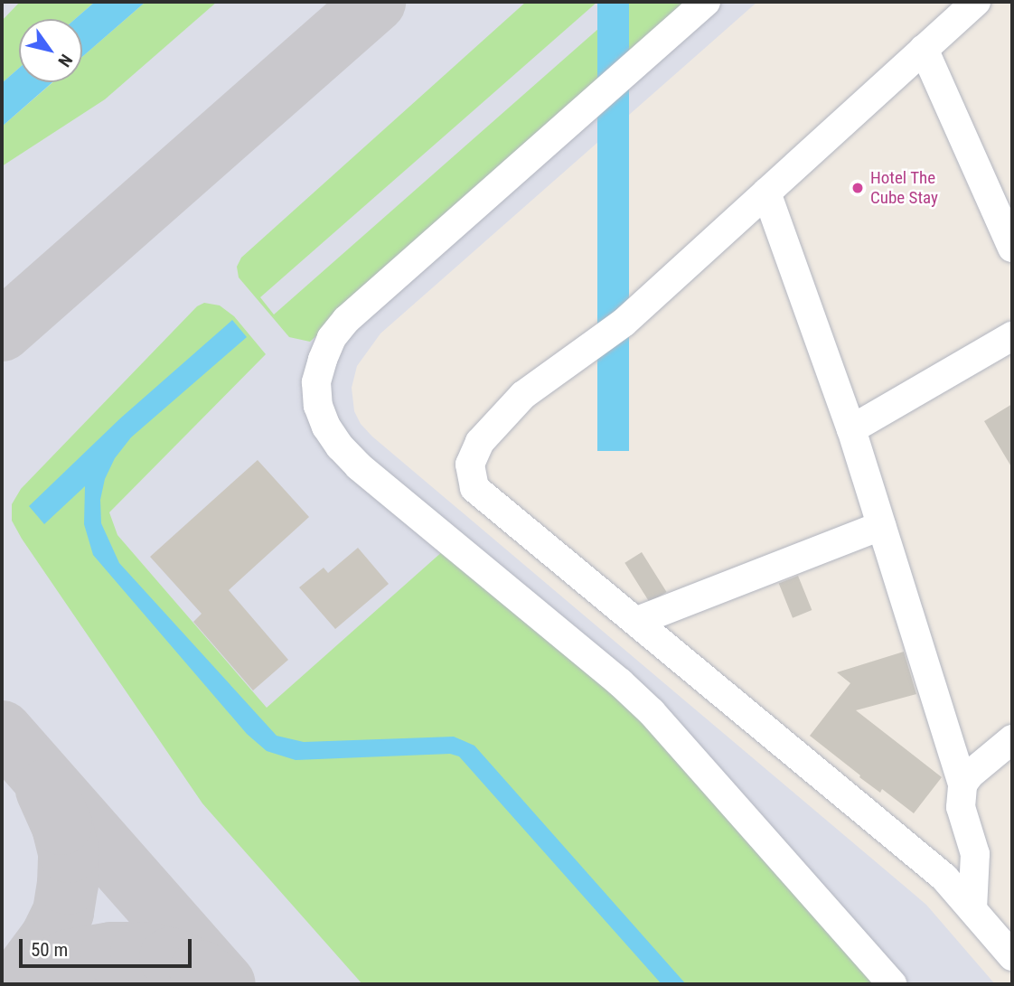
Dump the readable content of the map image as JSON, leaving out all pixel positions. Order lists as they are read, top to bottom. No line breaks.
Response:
{"places":["Hotel The Cube Stay"],"scale_bar":"50 m","north":"bottom right"}
